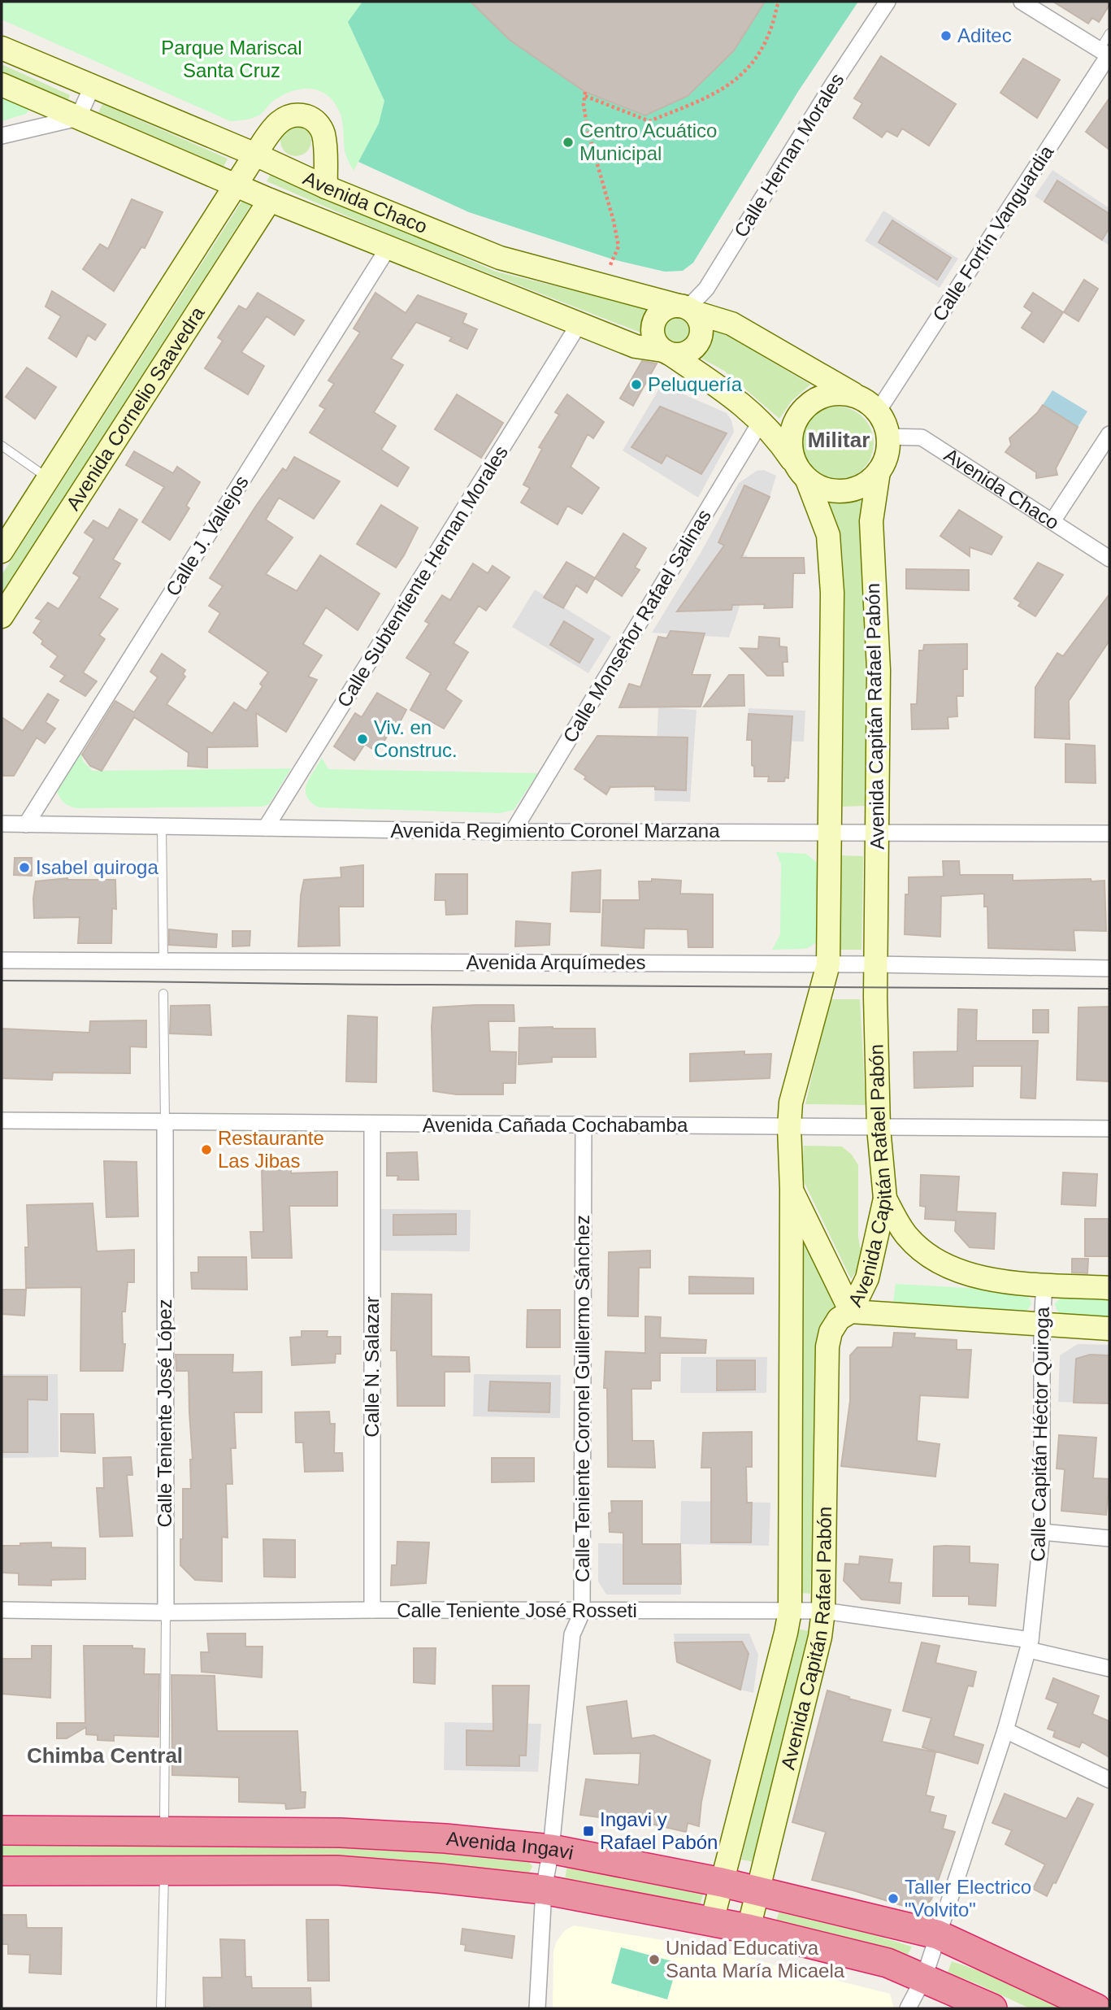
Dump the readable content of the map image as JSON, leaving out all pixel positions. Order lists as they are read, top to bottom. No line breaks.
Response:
{"streets":{"highway":["Avenida Ingavi"],"main road":["Avenida Chaco","Avenida Cornelio Saavedra","Avenida Capitán Rafael Pabón"],"street":["Calle Hernan Morales","Calle Fortín Vanguardia","Calle J. Vallejos","Calle Subtentiente Hernan Morales","Calle Monseñor Rafael Salinas","Avenida Regimiento Coronel Marzana","Avenida Arquímedes","Avenida Cañada Cochabamba","Calle N. Salazar","Calle Teniente Coronel Guillermo Sánchez","Calle Teniente José López","Calle Capitán Héctor Quiroga","Calle Teniente José Rosseti"]},"crossings":[["Calle Hernan Morales","Avenida Chaco"],["Avenida Chaco","Calle Fortín Vanguardia"],["Avenida Chaco","Avenida Cornelio Saavedra"],["Avenida Chaco","Calle J. Vallejos"],["Avenida Chaco","Calle Subtentiente Hernan Morales"],["Avenida Chaco","Calle Monseñor Rafael Salinas"],["Avenida Chaco","Avenida Capitán Rafael Pabón"],["Calle Fortín Vanguardia","Avenida Capitán Rafael Pabón"],["Calle J. Vallejos","Avenida Regimiento Coronel Marzana"],["Calle Subtentiente Hernan Morales","Avenida Regimiento Coronel Marzana"],["Calle Monseñor Rafael Salinas","Avenida Regimiento Coronel Marzana"],["Avenida Capitán Rafael Pabón","Avenida Regimiento Coronel Marzana"],["Avenida Capitán Rafael Pabón","Avenida Arquímedes"],["Avenida Capitán Rafael Pabón","Avenida Cañada Cochabamba"],["Avenida Capitán Rafael Pabón","Calle Teniente José Rosseti"],["Avenida Capitán Rafael Pabón","Avenida Ingavi"],["Avenida Cañada Cochabamba","Calle N. Salazar"],["Avenida Cañada Cochabamba","Calle Teniente Coronel Guillermo Sánchez"],["Avenida Cañada Cochabamba","Calle Teniente José López"],["Calle N. Salazar","Calle Teniente José Rosseti"],["Calle Teniente Coronel Guillermo Sánchez","Calle Teniente José Rosseti"],["Calle Teniente Coronel Guillermo Sánchez","Avenida Ingavi"],["Calle Teniente José López","Calle Teniente José Rosseti"],["Calle Teniente José López","Avenida Ingavi"],["Calle Capitán Héctor Quiroga","Calle Teniente José Rosseti"],["Calle Capitán Héctor Quiroga","Avenida Ingavi"]],"districts":["Militar","Chimba Central"],"parks":["Parque Mariscal Santa Cruz"],"places":{"other":["Aditec","Centro Acuático Municipal","Peluquería","Viv. en Construc.","Isabel quiroga","Restaurante Las Jibas","Taller Electrico \"Volvito\"","Unidad Educativa Santa María Micaela"],"transit":["Ingavi y Rafael Pabón"]}}
